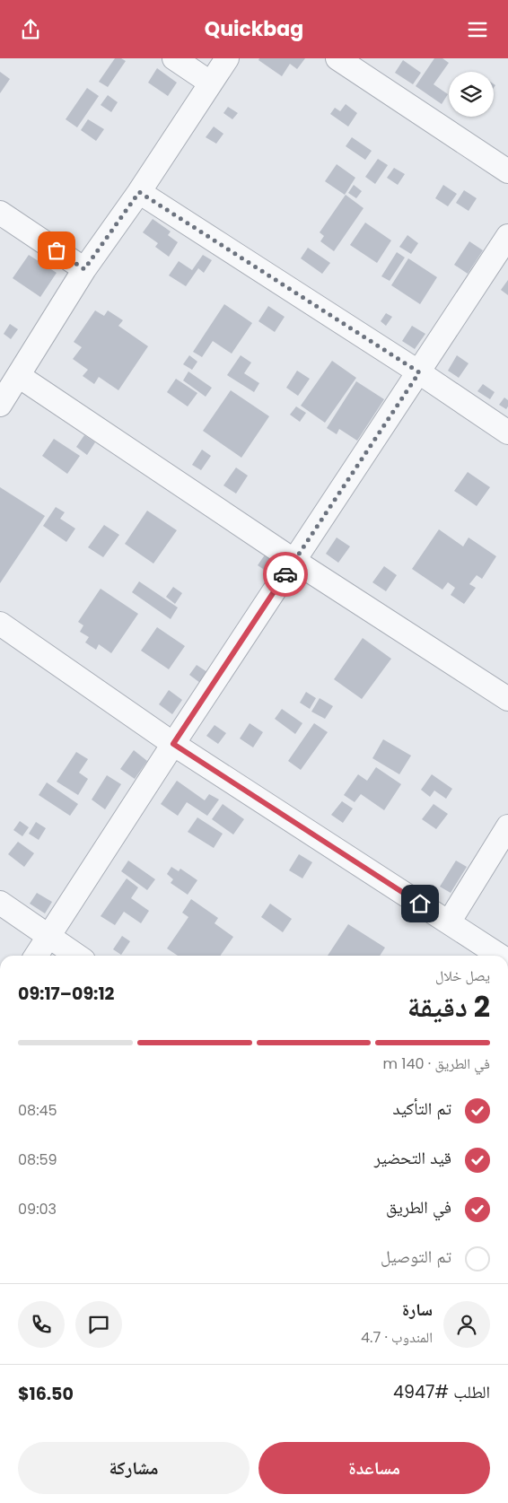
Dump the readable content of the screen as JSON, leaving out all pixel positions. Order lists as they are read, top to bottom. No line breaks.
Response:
{"page":{"header":"Quickbag","heading":["2 دقيقة","يصل خلال","09:12–09:17"],"panel":["سارة","المندوب · 4.7","الطلب #4947","$16.50"],"bar":"في الطريق · 140 m","list":[["تم التأكيد","08:45"],["قيد التحضير","08:59"],["في الطريق","09:03"],"تم التوصيل"],"buttons":["مساعدة","مشاركة"]}}
